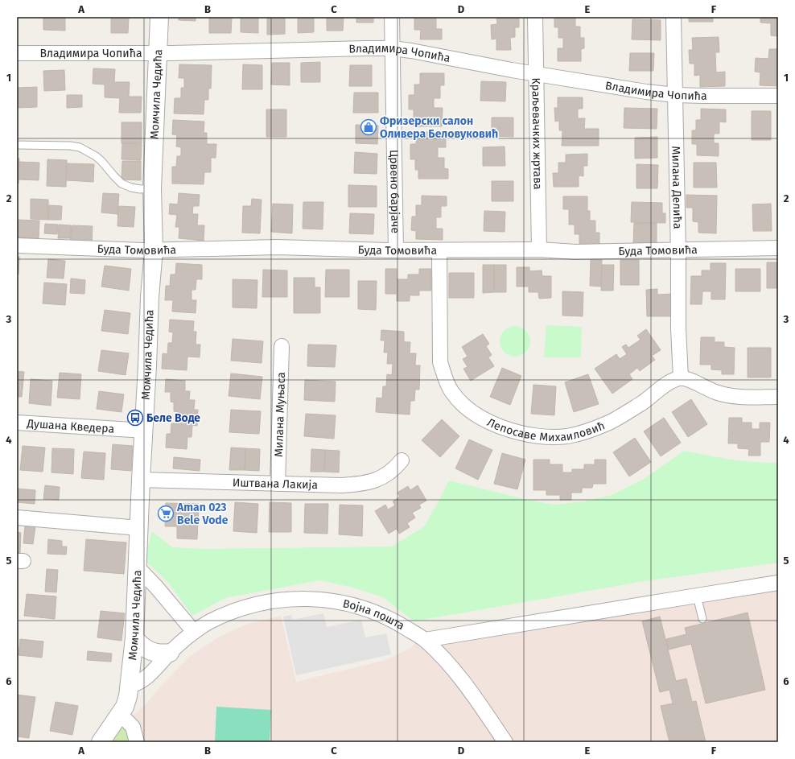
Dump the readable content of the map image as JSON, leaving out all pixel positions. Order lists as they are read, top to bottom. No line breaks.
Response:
{"streets":{"street":["Владимира Чопића","Момчила Чедића","Краљевачких жртава","Милана Делића","Црвено барјаче","Буда Томовића","Милана Муњаса","Лепосаве Михаиловић","Душана Кведера","Иштвана Лакија","Војна пошта"]},"crossings":[["Владимира Чопића","Момчила Чедића"],["Владимира Чопића","Краљевачких жртава"],["Владимира Чопића","Милана Делића"],["Владимира Чопића","Црвено барјаче"],["Момчила Чедића","Буда Томовића"],["Момчила Чедића","Душана Кведера"],["Момчила Чедића","Иштвана Лакија"],["Момчила Чедића","Војна пошта"],["Краљевачких жртава","Буда Томовића"],["Милана Делића","Буда Томовића"],["Милана Делића","Лепосаве Михаиловић"],["Црвено барјаче","Буда Томовића"],["Буда Томовића","Лепосаве Михаиловић"],["Милана Муњаса","Иштвана Лакија"]],"places":{"shop":["Фризерски салон Оливера Беловуковић"],"bus stop":["Беле Воде"],"supermarket":["Aman 023 Bele Vode"]},"grid":{"columns":["A","B","C","D","E","F"],"rows":["1","2","3","4","5","6"]}}
